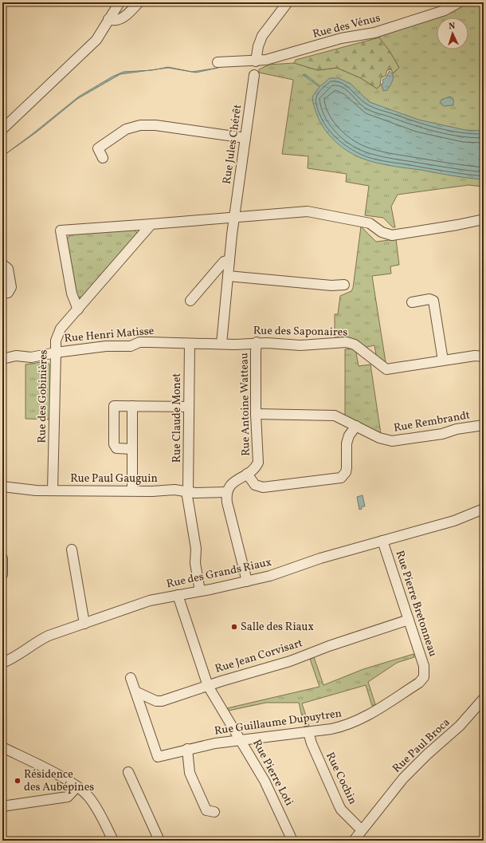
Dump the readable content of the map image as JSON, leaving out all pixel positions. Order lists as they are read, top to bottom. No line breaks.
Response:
{"streets":{"street":["Rue des Vénus","Rue Jules Chérêt","Rue des Saponaires","Rue Henri Matisse","Rue des Gobinières","Rue Antoine Watteau","Rue Claude Monet","Rue Rembrandt","Rue Paul Gauguin","Rue des Grands Riaux","Rue Pierre Bretonneau","Rue Jean Corvisart","Rue Guillaume Dupuytren","Rue Paul Broca","Rue Pierre Loti","Rue Cochin"]},"crossings":[["Rue Jules Chérêt","Rue des Saponaires"],["Rue Jules Chérêt","Rue Henri Matisse"],["Rue des Saponaires","Rue Henri Matisse"],["Rue des Saponaires","Rue Antoine Watteau"],["Rue Henri Matisse","Rue des Gobinières"],["Rue Henri Matisse","Rue Claude Monet"],["Rue des Gobinières","Rue Paul Gauguin"],["Rue Antoine Watteau","Rue Rembrandt"],["Rue Antoine Watteau","Rue Paul Gauguin"],["Rue Claude Monet","Rue Paul Gauguin"],["Rue Claude Monet","Rue des Grands Riaux"],["Rue des Grands Riaux","Rue Pierre Bretonneau"],["Rue des Grands Riaux","Rue Pierre Loti"],["Rue Pierre Bretonneau","Rue Jean Corvisart"],["Rue Pierre Bretonneau","Rue Guillaume Dupuytren"],["Rue Jean Corvisart","Rue Guillaume Dupuytren"],["Rue Jean Corvisart","Rue Pierre Loti"],["Rue Guillaume Dupuytren","Rue Pierre Loti"],["Rue Guillaume Dupuytren","Rue Cochin"],["Rue Paul Broca","Rue Cochin"]],"places":["Salle des Riaux","Résidence des Aubépines"],"north":"top"}
